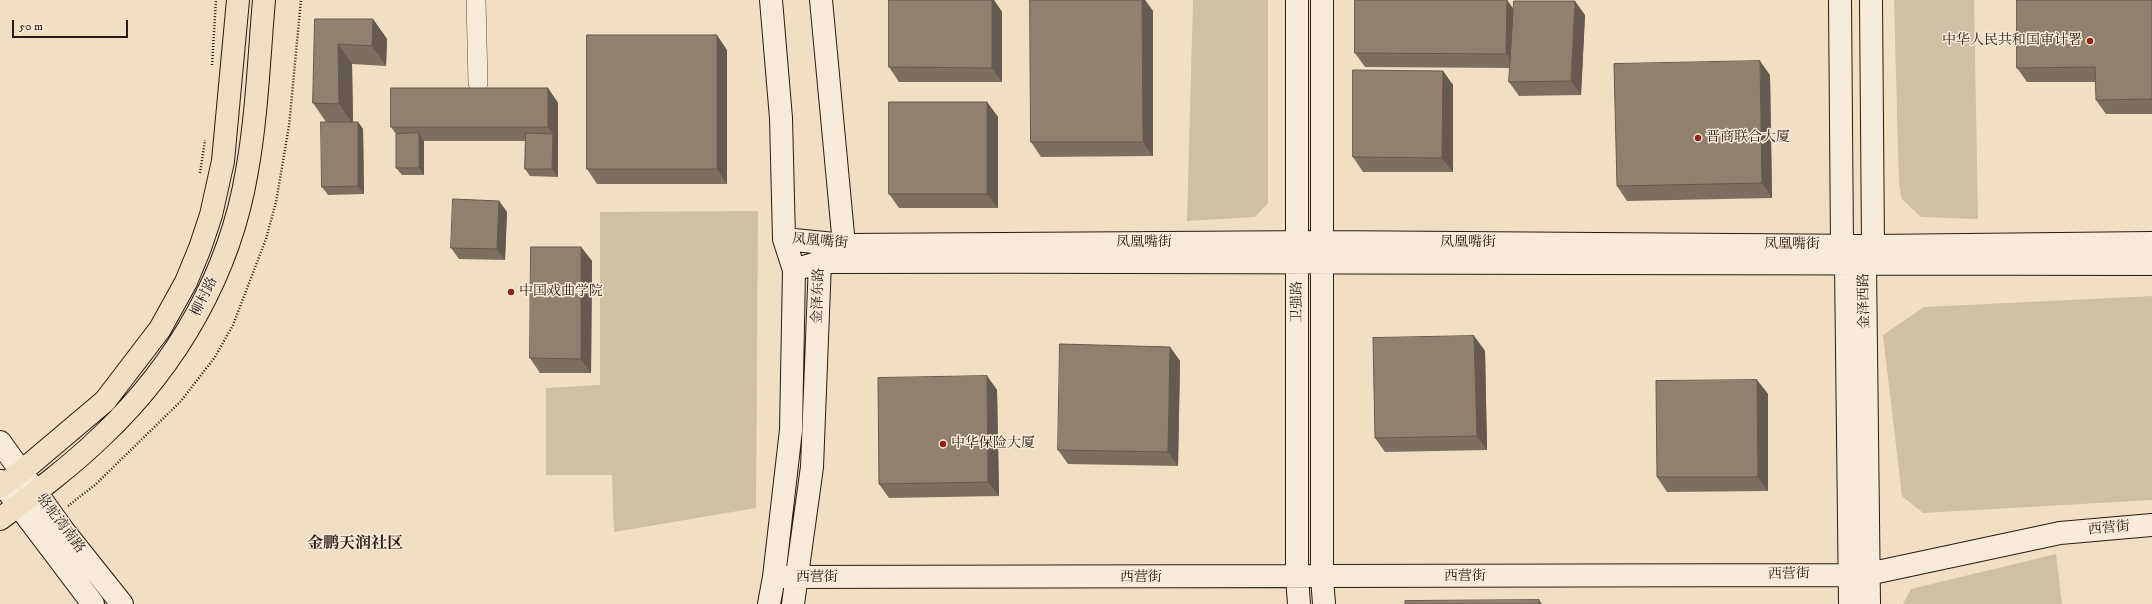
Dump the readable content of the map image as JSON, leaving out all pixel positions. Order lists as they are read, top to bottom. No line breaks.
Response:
{"streets":{"main road":["柳村路"],"street":["凤凰嘴街","金泽东路","金泽西路","卫强路","骆驼湾南路","西营街"]},"crossings":[["凤凰嘴街","金泽东路"],["凤凰嘴街","金泽西路"],["凤凰嘴街","卫强路"],["金泽东路","西营街"],["柳村路","骆驼湾南路"],["金泽西路","西营街"],["卫强路","西营街"]],"districts":["金鹏天润社区"],"places":["中华人民共和国审计署","晋商联合大厦","中国戏曲学院","中华保险大厦"],"scale_bar":"50 m"}
